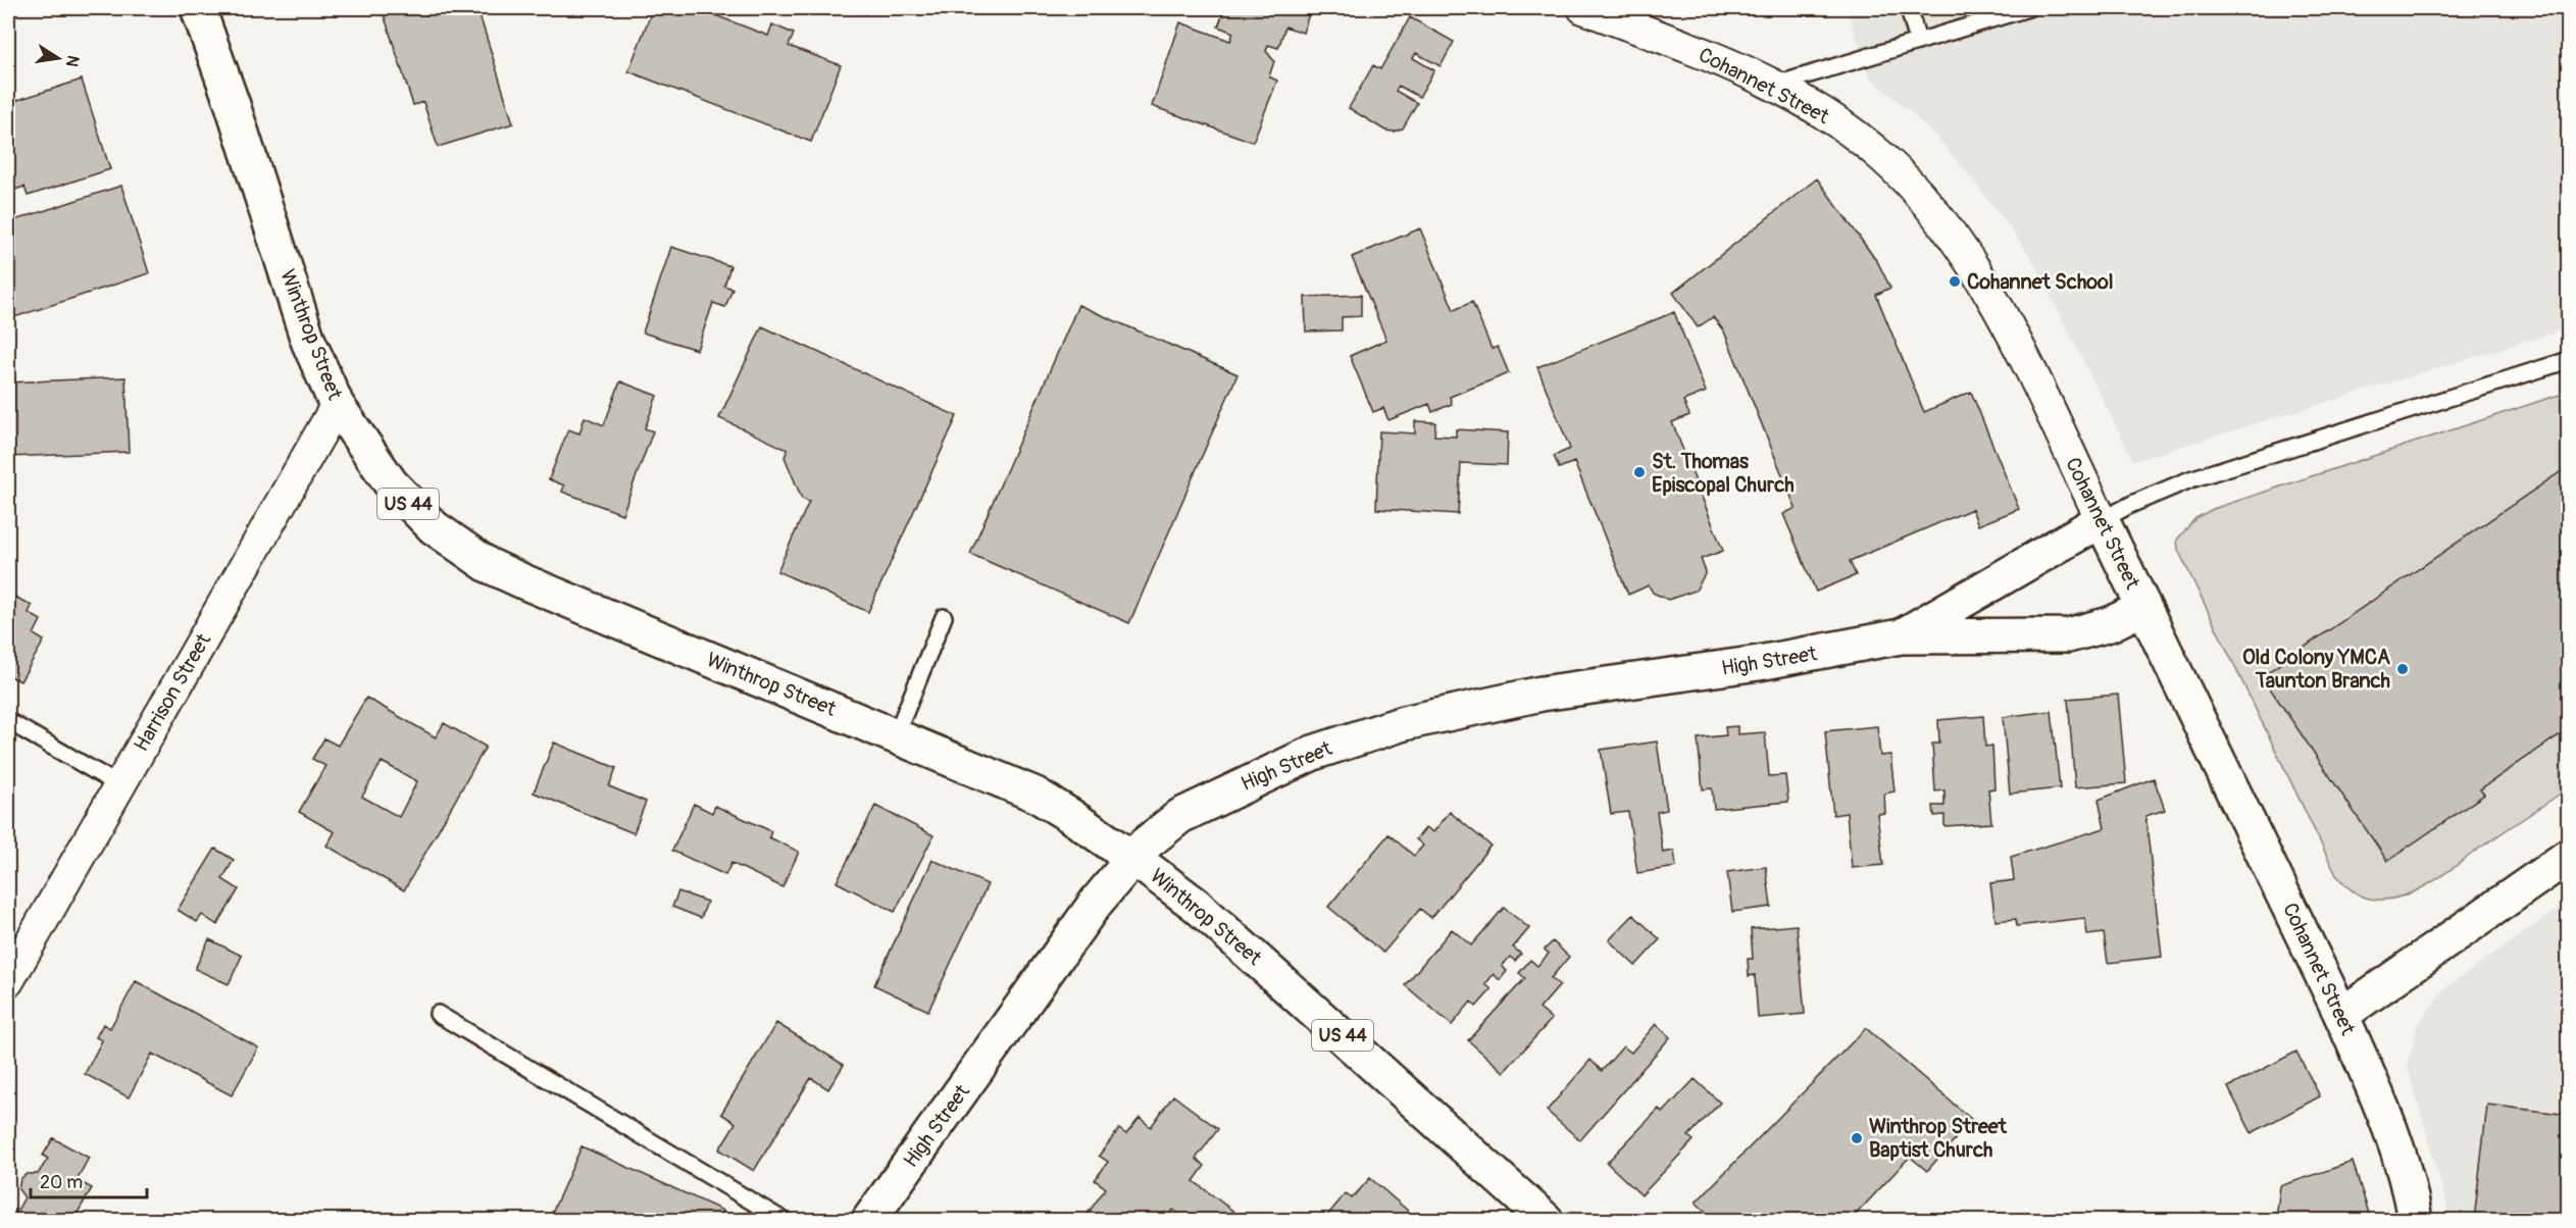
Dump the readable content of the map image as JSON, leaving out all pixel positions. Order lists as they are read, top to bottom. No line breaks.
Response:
{"streets":{"main road":["Cohannet Street","Winthrop Street","US 44","High Street"],"street":["Harrison Street"]},"crossings":[["Cohannet Street","High Street"],["Winthrop Street","High Street"],["Winthrop Street","Harrison Street"]],"places":["Cohannet School","St. Thomas Episcopal Church","Old Colony YMCA Taunton Branch","Winthrop Street Baptist Church"],"scale_bar":"20 m","north":"right"}
